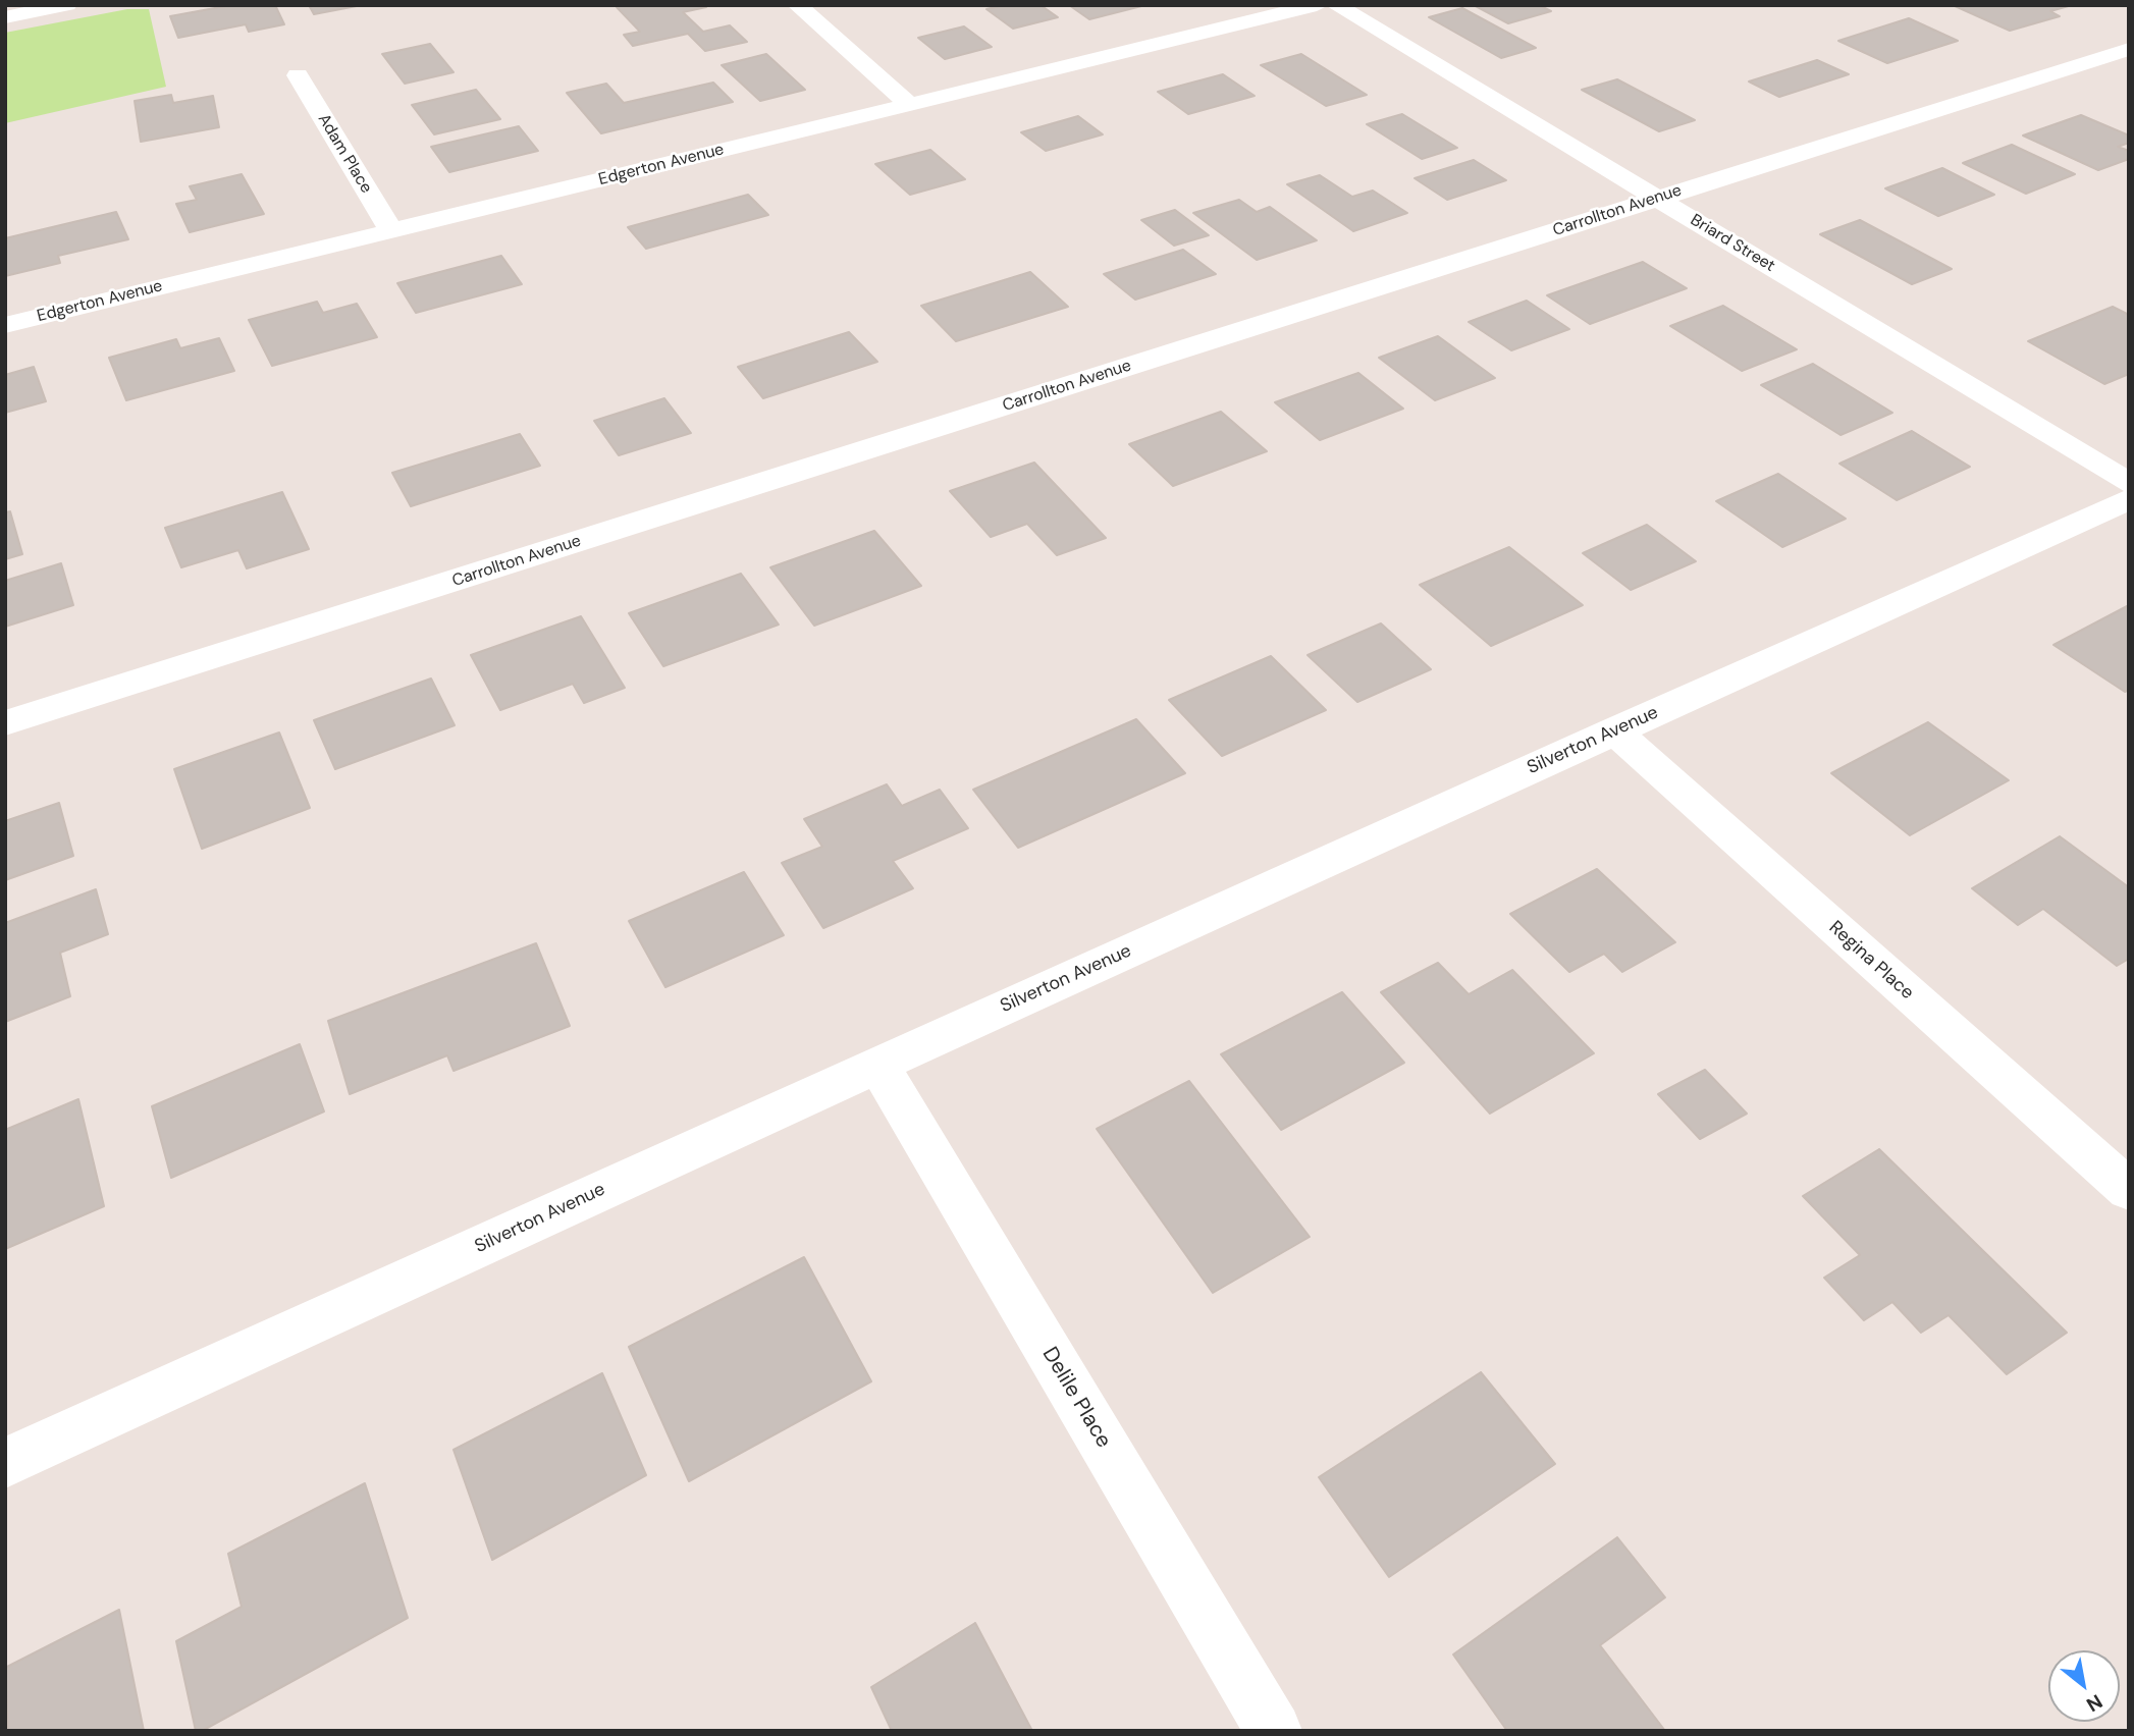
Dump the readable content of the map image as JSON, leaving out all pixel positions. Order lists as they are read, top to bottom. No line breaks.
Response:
{"streets":{"street":["Adam Place","Edgerton Avenue","Carrollton Avenue","Briard Street","Silverton Avenue","Regina Place","Delile Place"]},"crossings":[["Adam Place","Edgerton Avenue"],["Carrollton Avenue","Briard Street"],["Silverton Avenue","Regina Place"],["Silverton Avenue","Delile Place"]],"north":"bottom right"}
